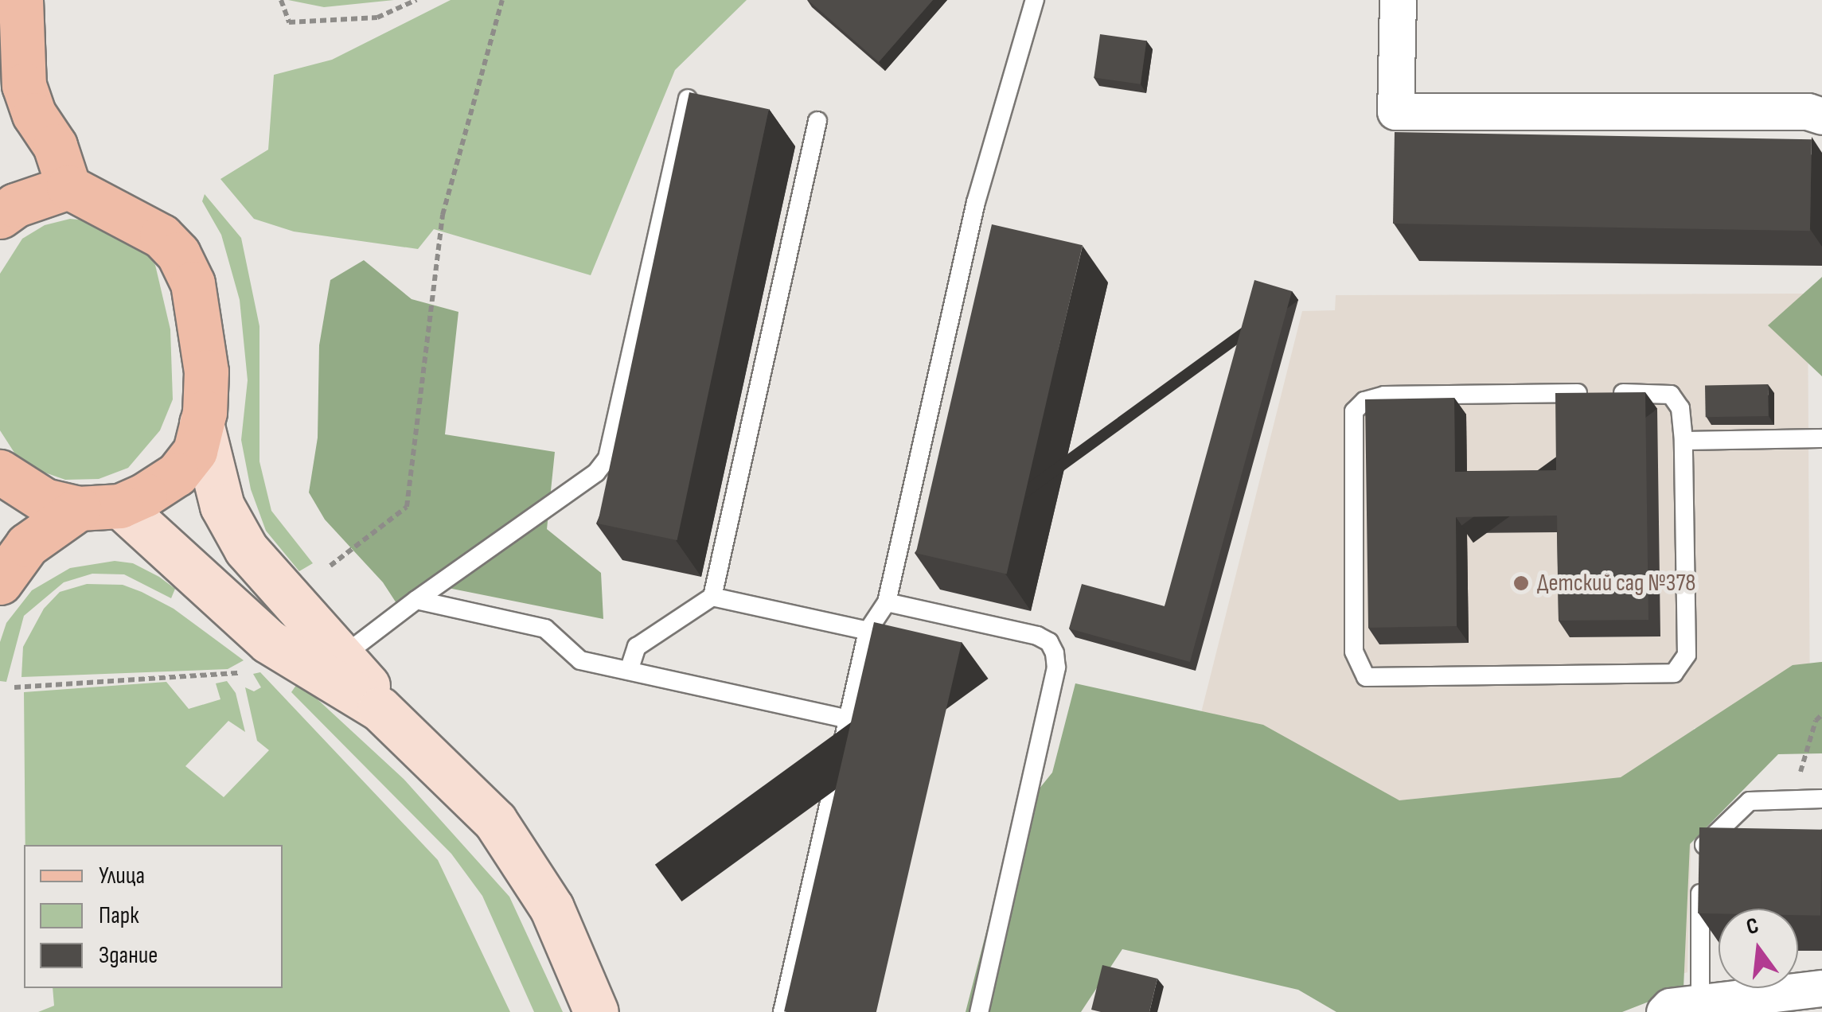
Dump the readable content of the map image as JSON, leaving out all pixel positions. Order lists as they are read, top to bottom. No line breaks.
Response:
{"places":["Детский сад №378"],"legend":["Улица","Парк","Здание"],"north":"top"}
